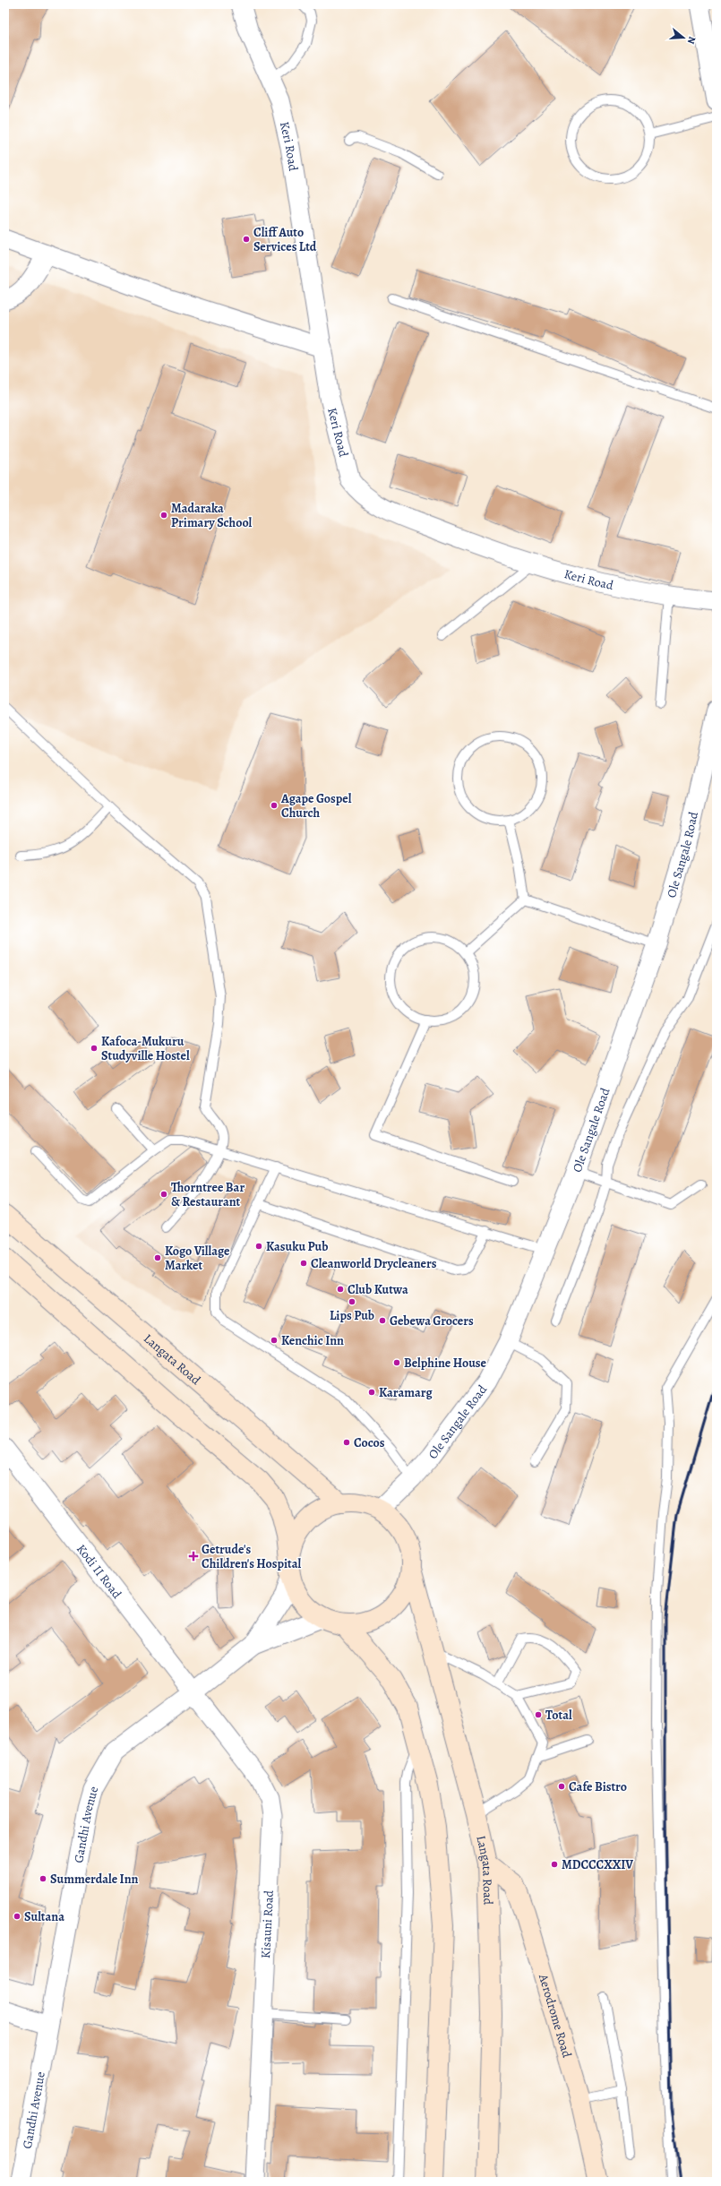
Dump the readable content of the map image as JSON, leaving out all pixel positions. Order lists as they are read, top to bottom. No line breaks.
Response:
{"streets":{"main road":["Langata Road","Aerodrome Road"],"street":["Keri Road","Ole Sangale Road","Kodi II Road","Gandhi Avenue","Kisauni Road"]},"crossings":[["Ole Sangale Road","Langata Road"],["Ole Sangale Road","Gandhi Avenue"],["Langata Road","Gandhi Avenue"],["Langata Road","Aerodrome Road"],["Kodi II Road","Gandhi Avenue"],["Kodi II Road","Kisauni Road"],["Gandhi Avenue","Kisauni Road"]],"places":{"other":["Cliff Auto Services Ltd","Madaraka Primary School","Agape Gospel Church","Kafoca-Mukuru Studyville Hostel","Thorntree Bar & Restaurant","Kasuku Pub","Kogo Village Market","Cleanworld Drycleaners","Club Kutwa","Lips Pub","Gebewa Grocers","Kenchic Inn","Belphine House","Karamarg","Cocos","Total","Cafe Bistro","MDCCCXXIV","Summerdale Inn","Sultana"],"health":["Getrude's Children's Hospital"]},"north":"right"}
